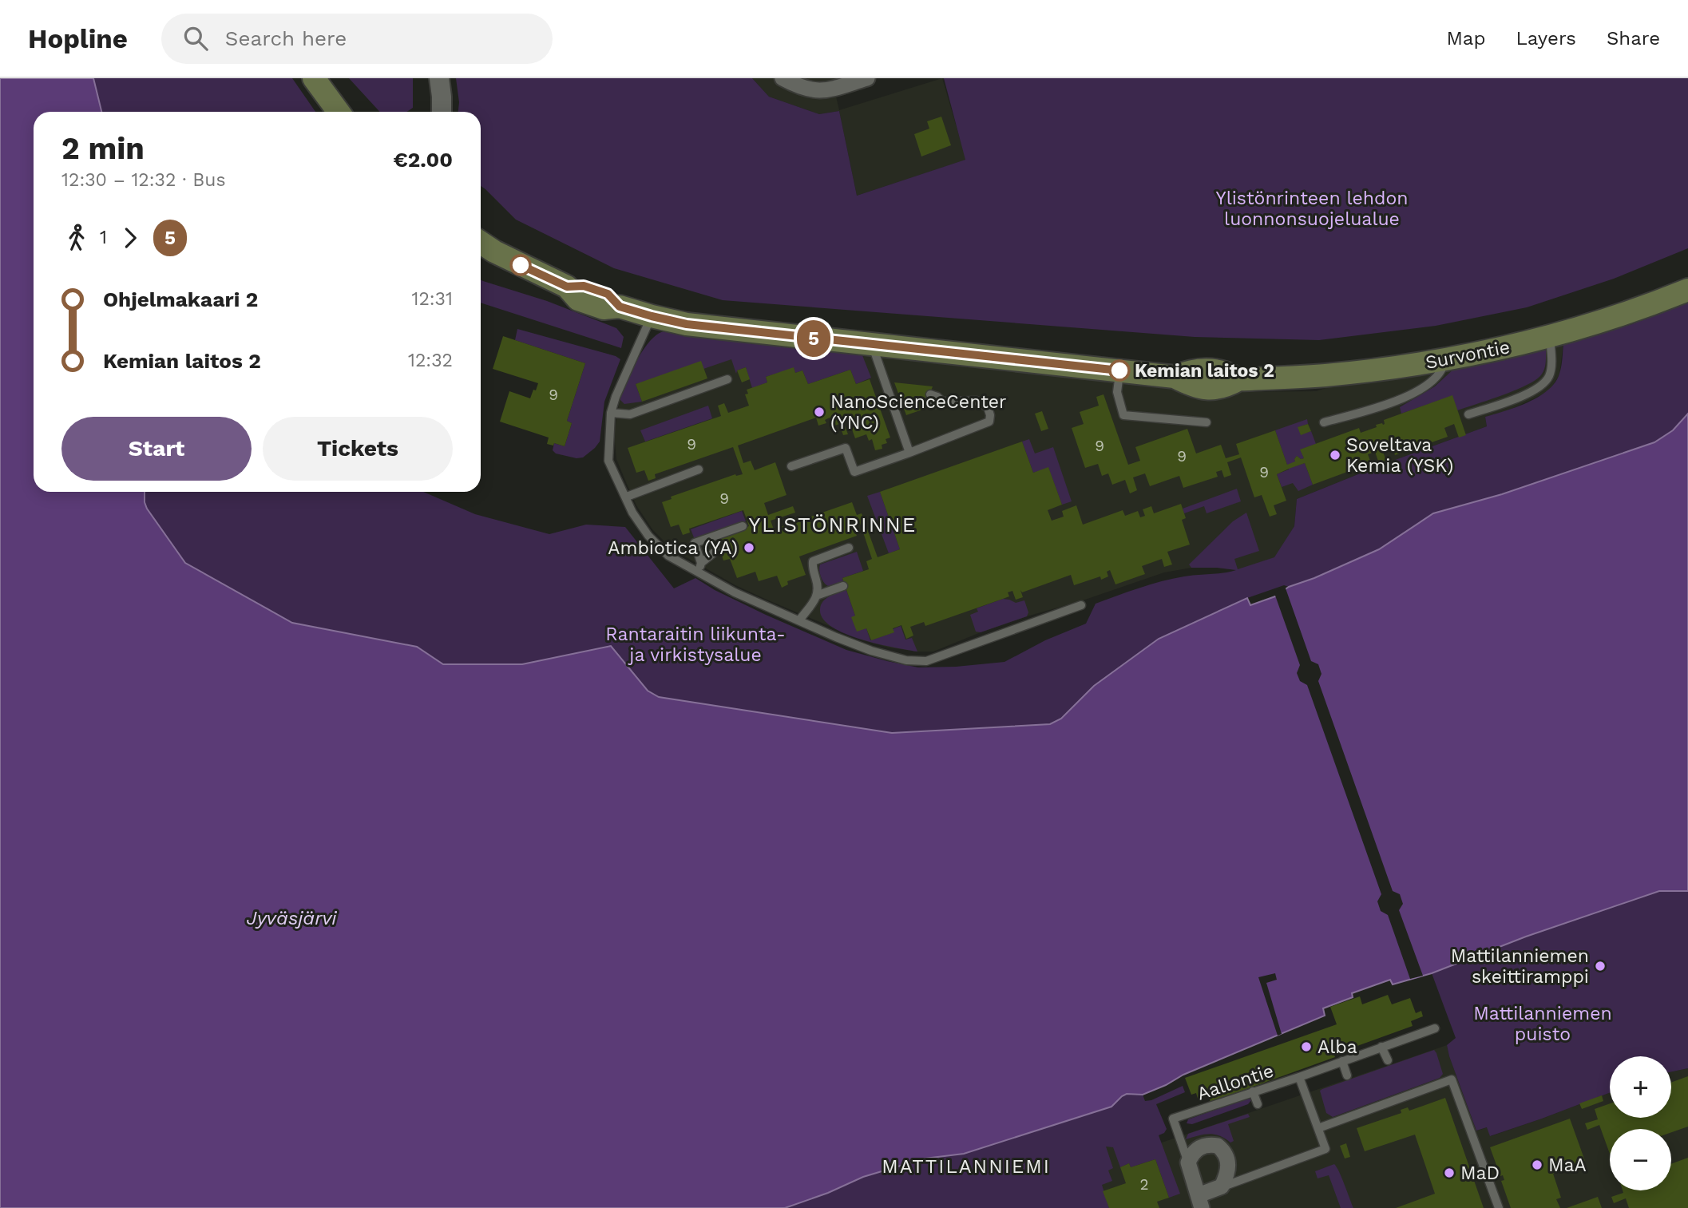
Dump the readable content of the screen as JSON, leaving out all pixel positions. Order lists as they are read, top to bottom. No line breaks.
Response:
{"streets":{"main road":["Survontie"],"lane":["Aallontie"]},"districts":["YLISTÖNRINNE","MATTILANNIEMI"],"water":["Jyväsjärvi"],"parks":["Ylistönrinteen lehdon luonnonsuojelualue","Rantaraitin liikunta- ja virkistysalue","Mattilanniemen puisto"],"places":["Kemian laitos 2","NanoScienceCenter (YNC)","Soveltava Kemia (YSK)","Ambiotica (YA)","Mattilanniemen skeittiramppi","Alba","MaA","MaD"],"lines":["bus line 5"],"house_numbers":["9","9","9","9","9","9","2"],"page":{"header":"Hopline","search":"Search here","nav":["Map","Layers","Share"],"on_map":"5","heading":["2 min","12:30 – 12:32 · Bus","€2.00"],"legs":["1","5"],"list":[{"name":"Ohjelmakaari 2","value":"12:31"},{"name":"Kemian laitos 2","value":"12:32"}],"buttons":["Start","Tickets"],"map_buttons":["+","−"]}}
